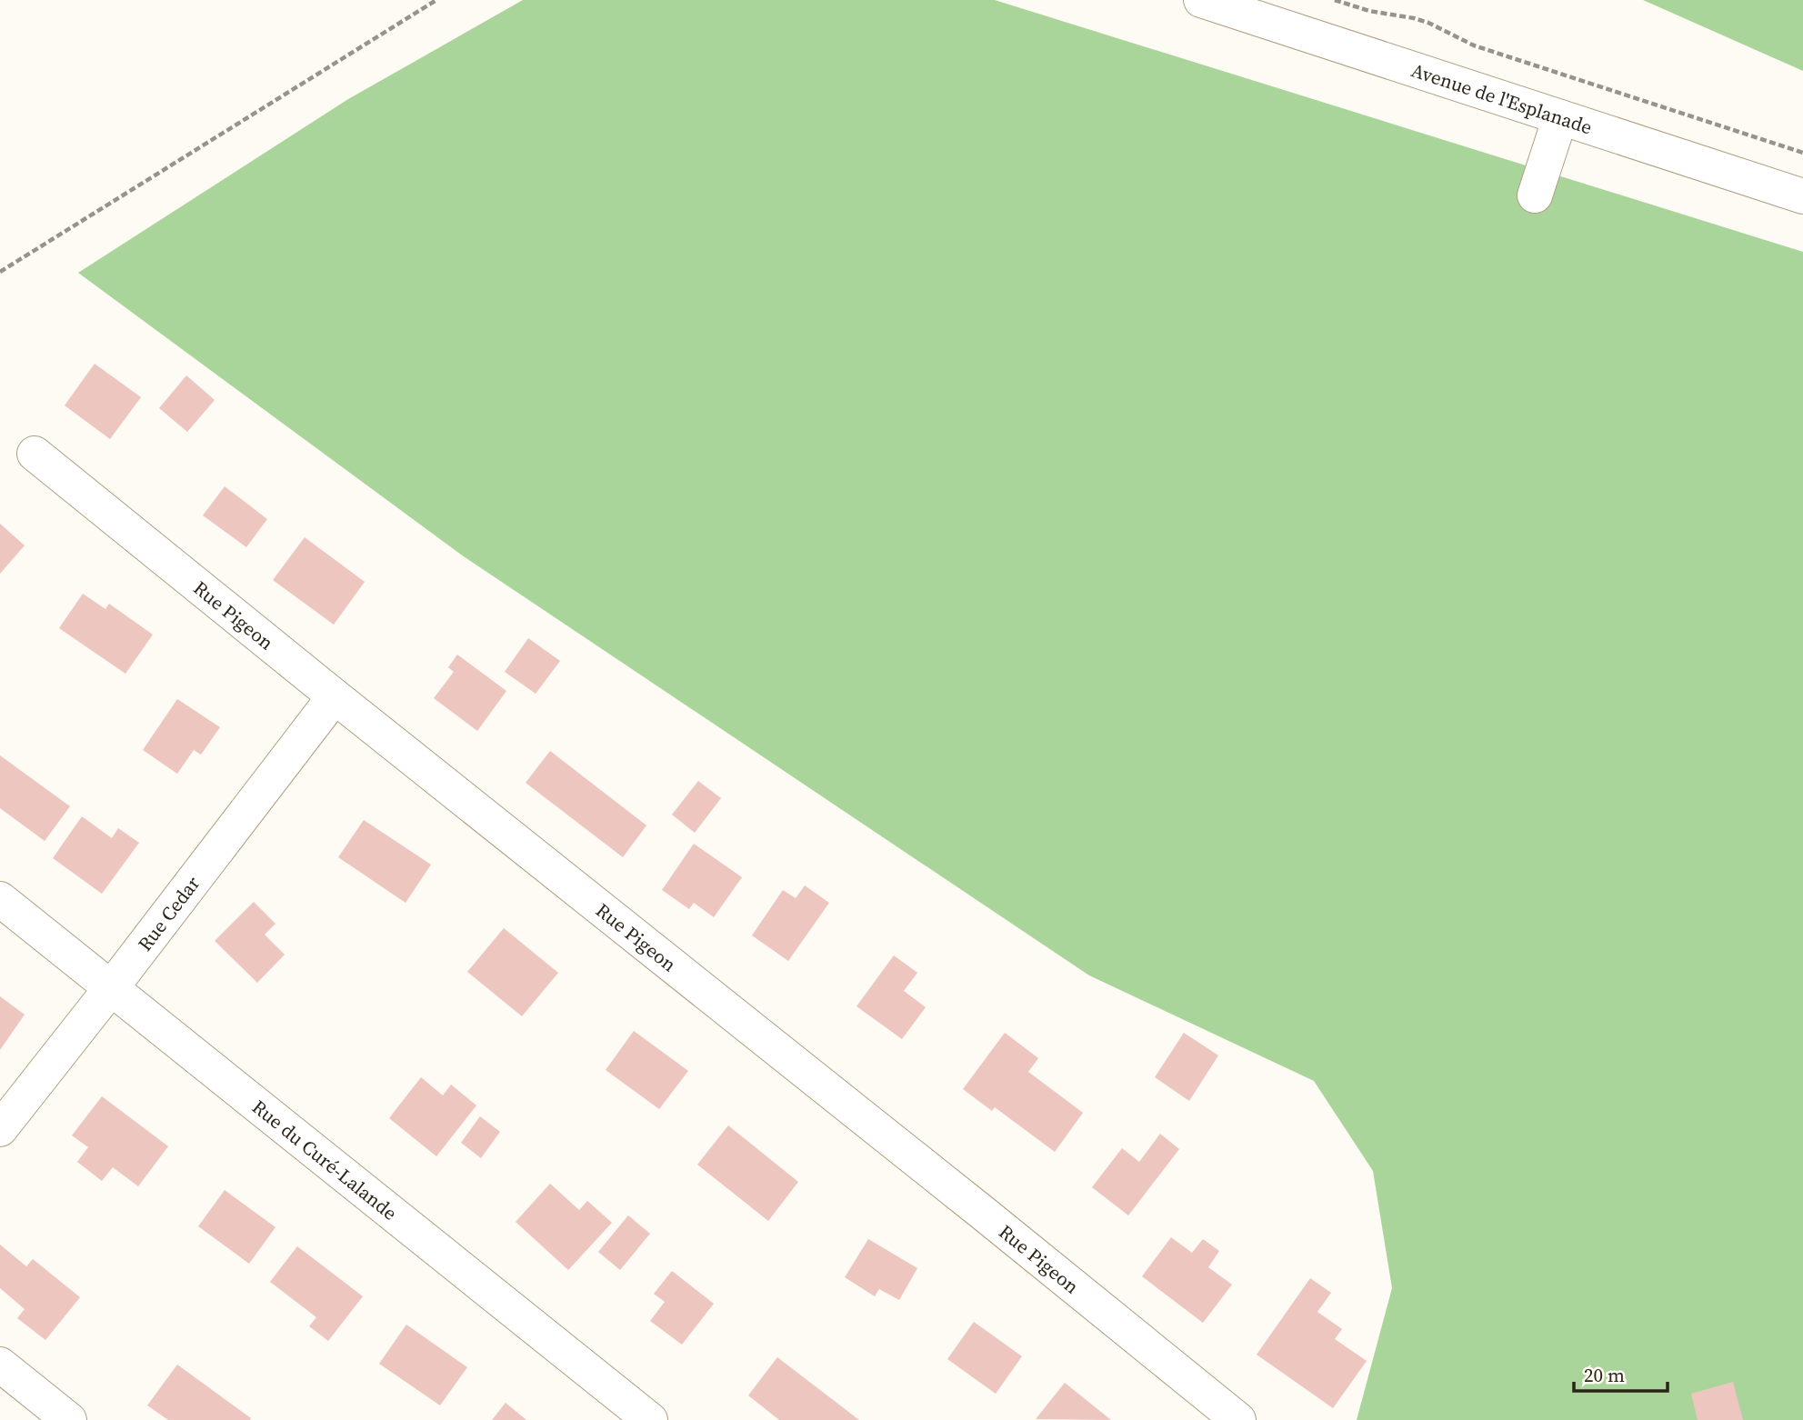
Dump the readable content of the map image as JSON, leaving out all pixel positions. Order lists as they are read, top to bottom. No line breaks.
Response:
{"streets":{"street":["Avenue de l'Esplanade","Rue Pigeon","Rue Cedar","Rue du Curé-Lalande"]},"crossings":[["Rue Pigeon","Rue Cedar"],["Rue Cedar","Rue du Curé-Lalande"]],"scale_bar":"20 m"}
